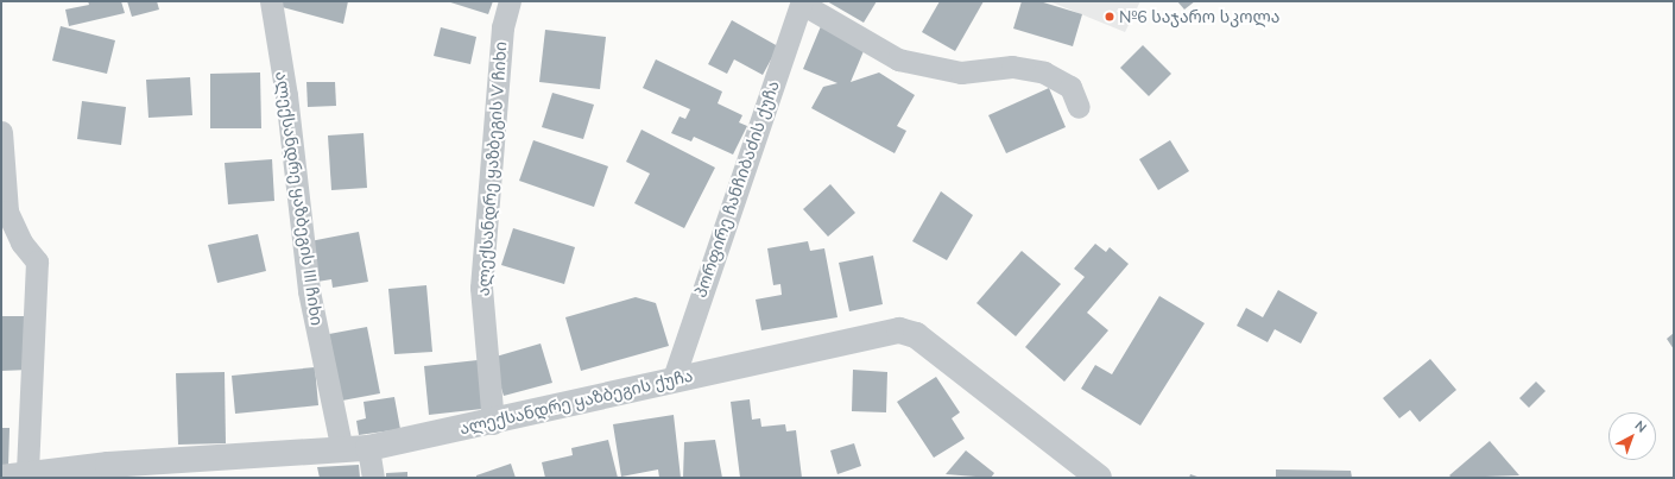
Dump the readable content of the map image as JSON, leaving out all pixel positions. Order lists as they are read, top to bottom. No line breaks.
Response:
{"streets":{"street":["ალექსანდრე ყაზბეგის V ჩიხი","პორფირე ჩანჩიბაძის ქუჩა","ალექსანდრე ყაზბეგის III ჩიხი","ალექსანდრე ყაზბეგის ქუჩა"]},"crossings":[["ალექსანდრე ყაზბეგის V ჩიხი","ალექსანდრე ყაზბეგის ქუჩა"],["პორფირე ჩანჩიბაძის ქუჩა","ალექსანდრე ყაზბეგის ქუჩა"],["ალექსანდრე ყაზბეგის III ჩიხი","ალექსანდრე ყაზბეგის ქუჩა"]],"places":["№6 საჯარო სკოლა"],"north":"top right"}
